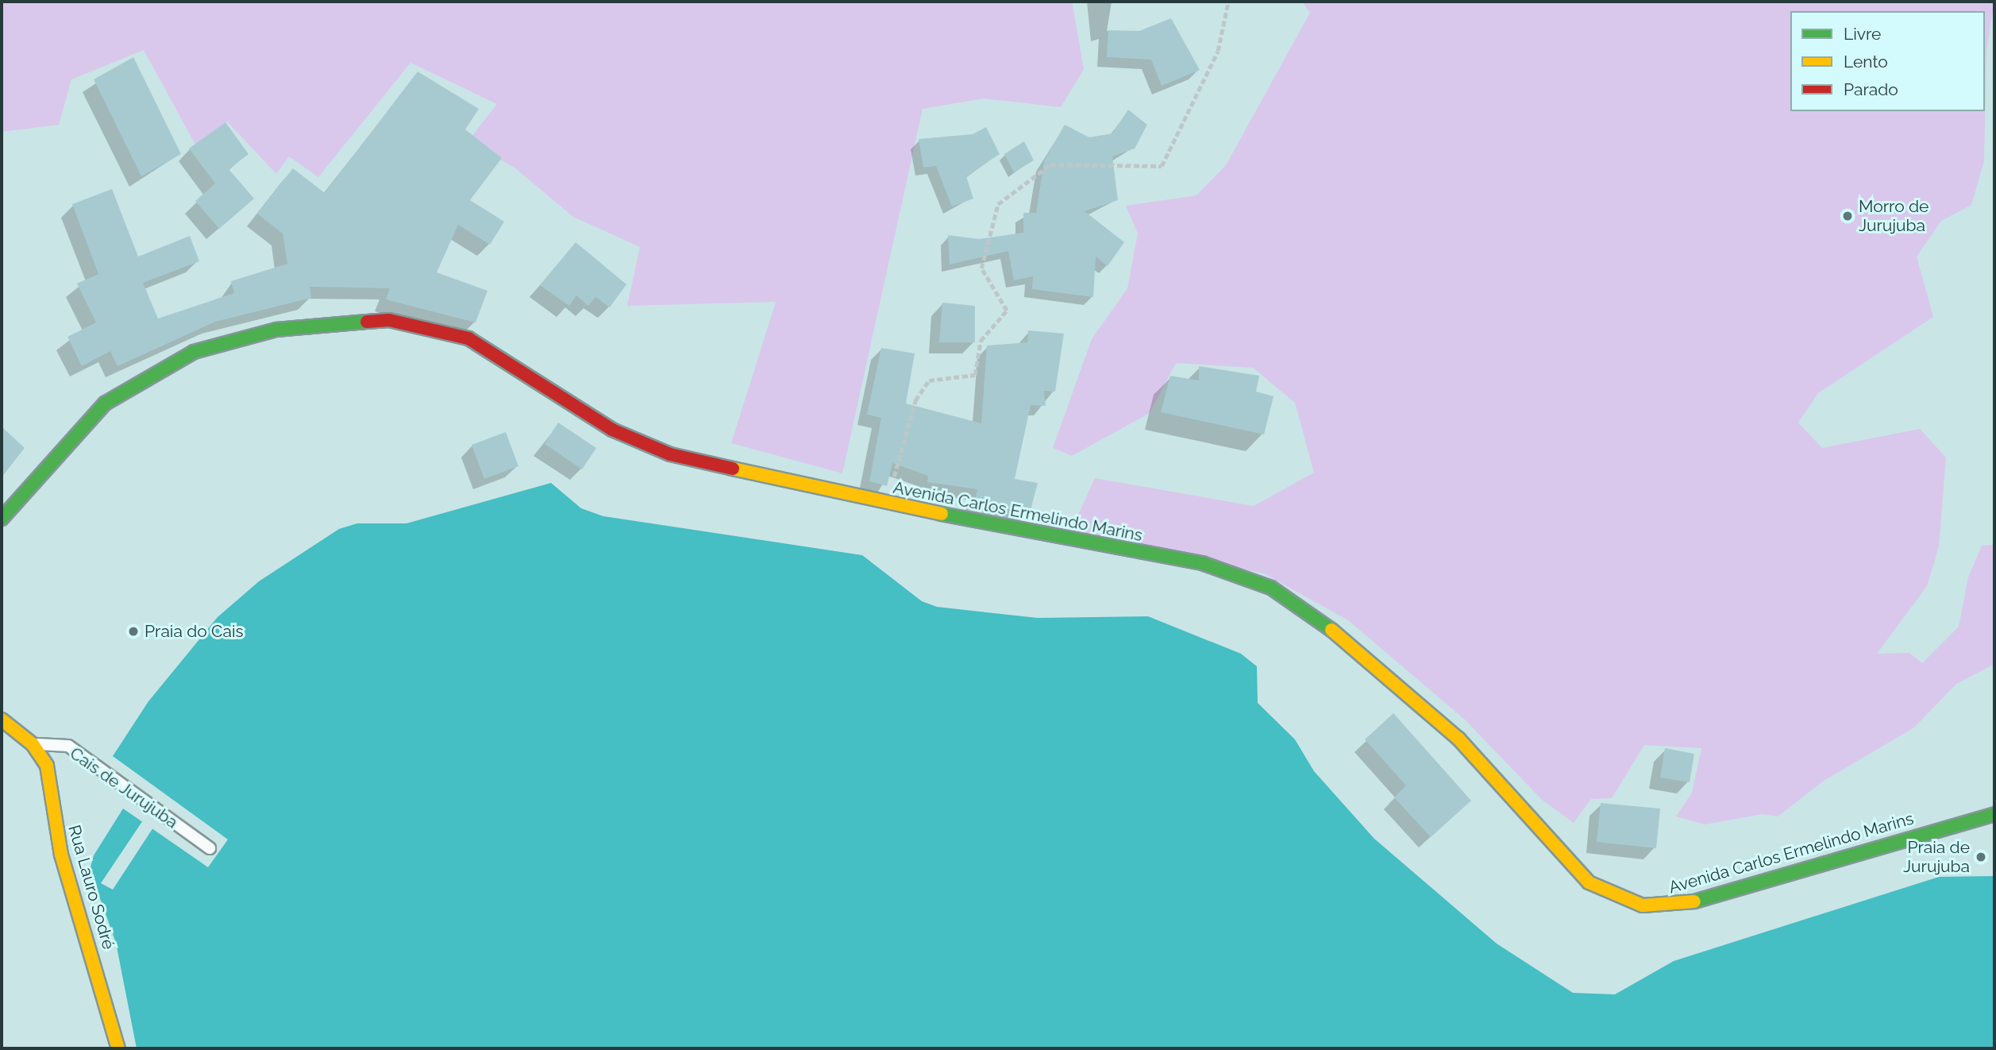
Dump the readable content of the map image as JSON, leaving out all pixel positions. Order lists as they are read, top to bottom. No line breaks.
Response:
{"streets":{"street":["Avenida Carlos Ermelindo Marins","Rua Lauro Sodré"],"lane":["Cais de Jurujuba"]},"crossings":[["Cais de Jurujuba","Rua Lauro Sodré"]],"places":["Morro de Jurujuba","Praia do Cais","Praia de Jurujuba"],"legend":["Livre","Lento","Parado"]}
